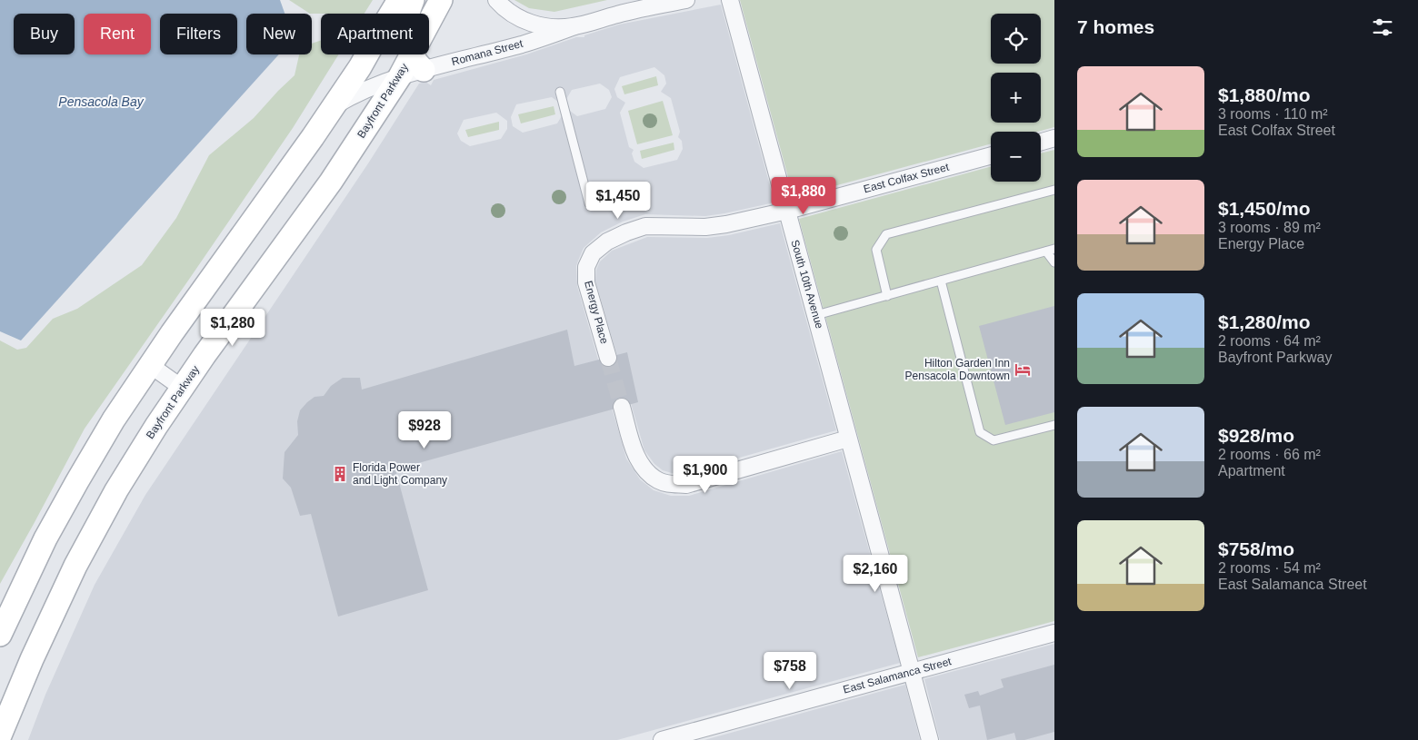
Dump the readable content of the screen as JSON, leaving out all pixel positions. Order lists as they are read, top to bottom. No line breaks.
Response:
{"streets":{"main road":["Bayfront Parkway"],"street":["Romana Street","East Colfax Street","South 10th Avenue","Energy Place","East Salamanca Street"]},"crossings":[["Romana Street","Bayfront Parkway"],["East Colfax Street","South 10th Avenue"],["East Colfax Street","Energy Place"],["South 10th Avenue","Energy Place"],["South 10th Avenue","East Salamanca Street"]],"water":["Pensacola Bay"],"places":{"hotel":["Hilton Garden Inn Pensacola Downtown"],"building":["Florida Power and Light Company"]},"page":{"heading":"7 homes","map_buttons":["+","−"],"chip":["Buy","Rent","Filters","New","Apartment"],"list":[{"name":"$1,880/mo","note":"3 rooms · 110 m² · East Colfax Street"},{"name":"$1,450/mo","note":"3 rooms · 89 m² · Energy Place"},{"name":"$1,280/mo","note":"2 rooms · 64 m² · Bayfront Parkway"},{"name":"$928/mo","note":"2 rooms · 66 m² · Apartment"},{"name":"$758/mo","note":"2 rooms · 54 m² · East Salamanca Street"}],"price":["$1,880","$1,450","$1,280","$928","$1,900","$2,160","$758"]}}
